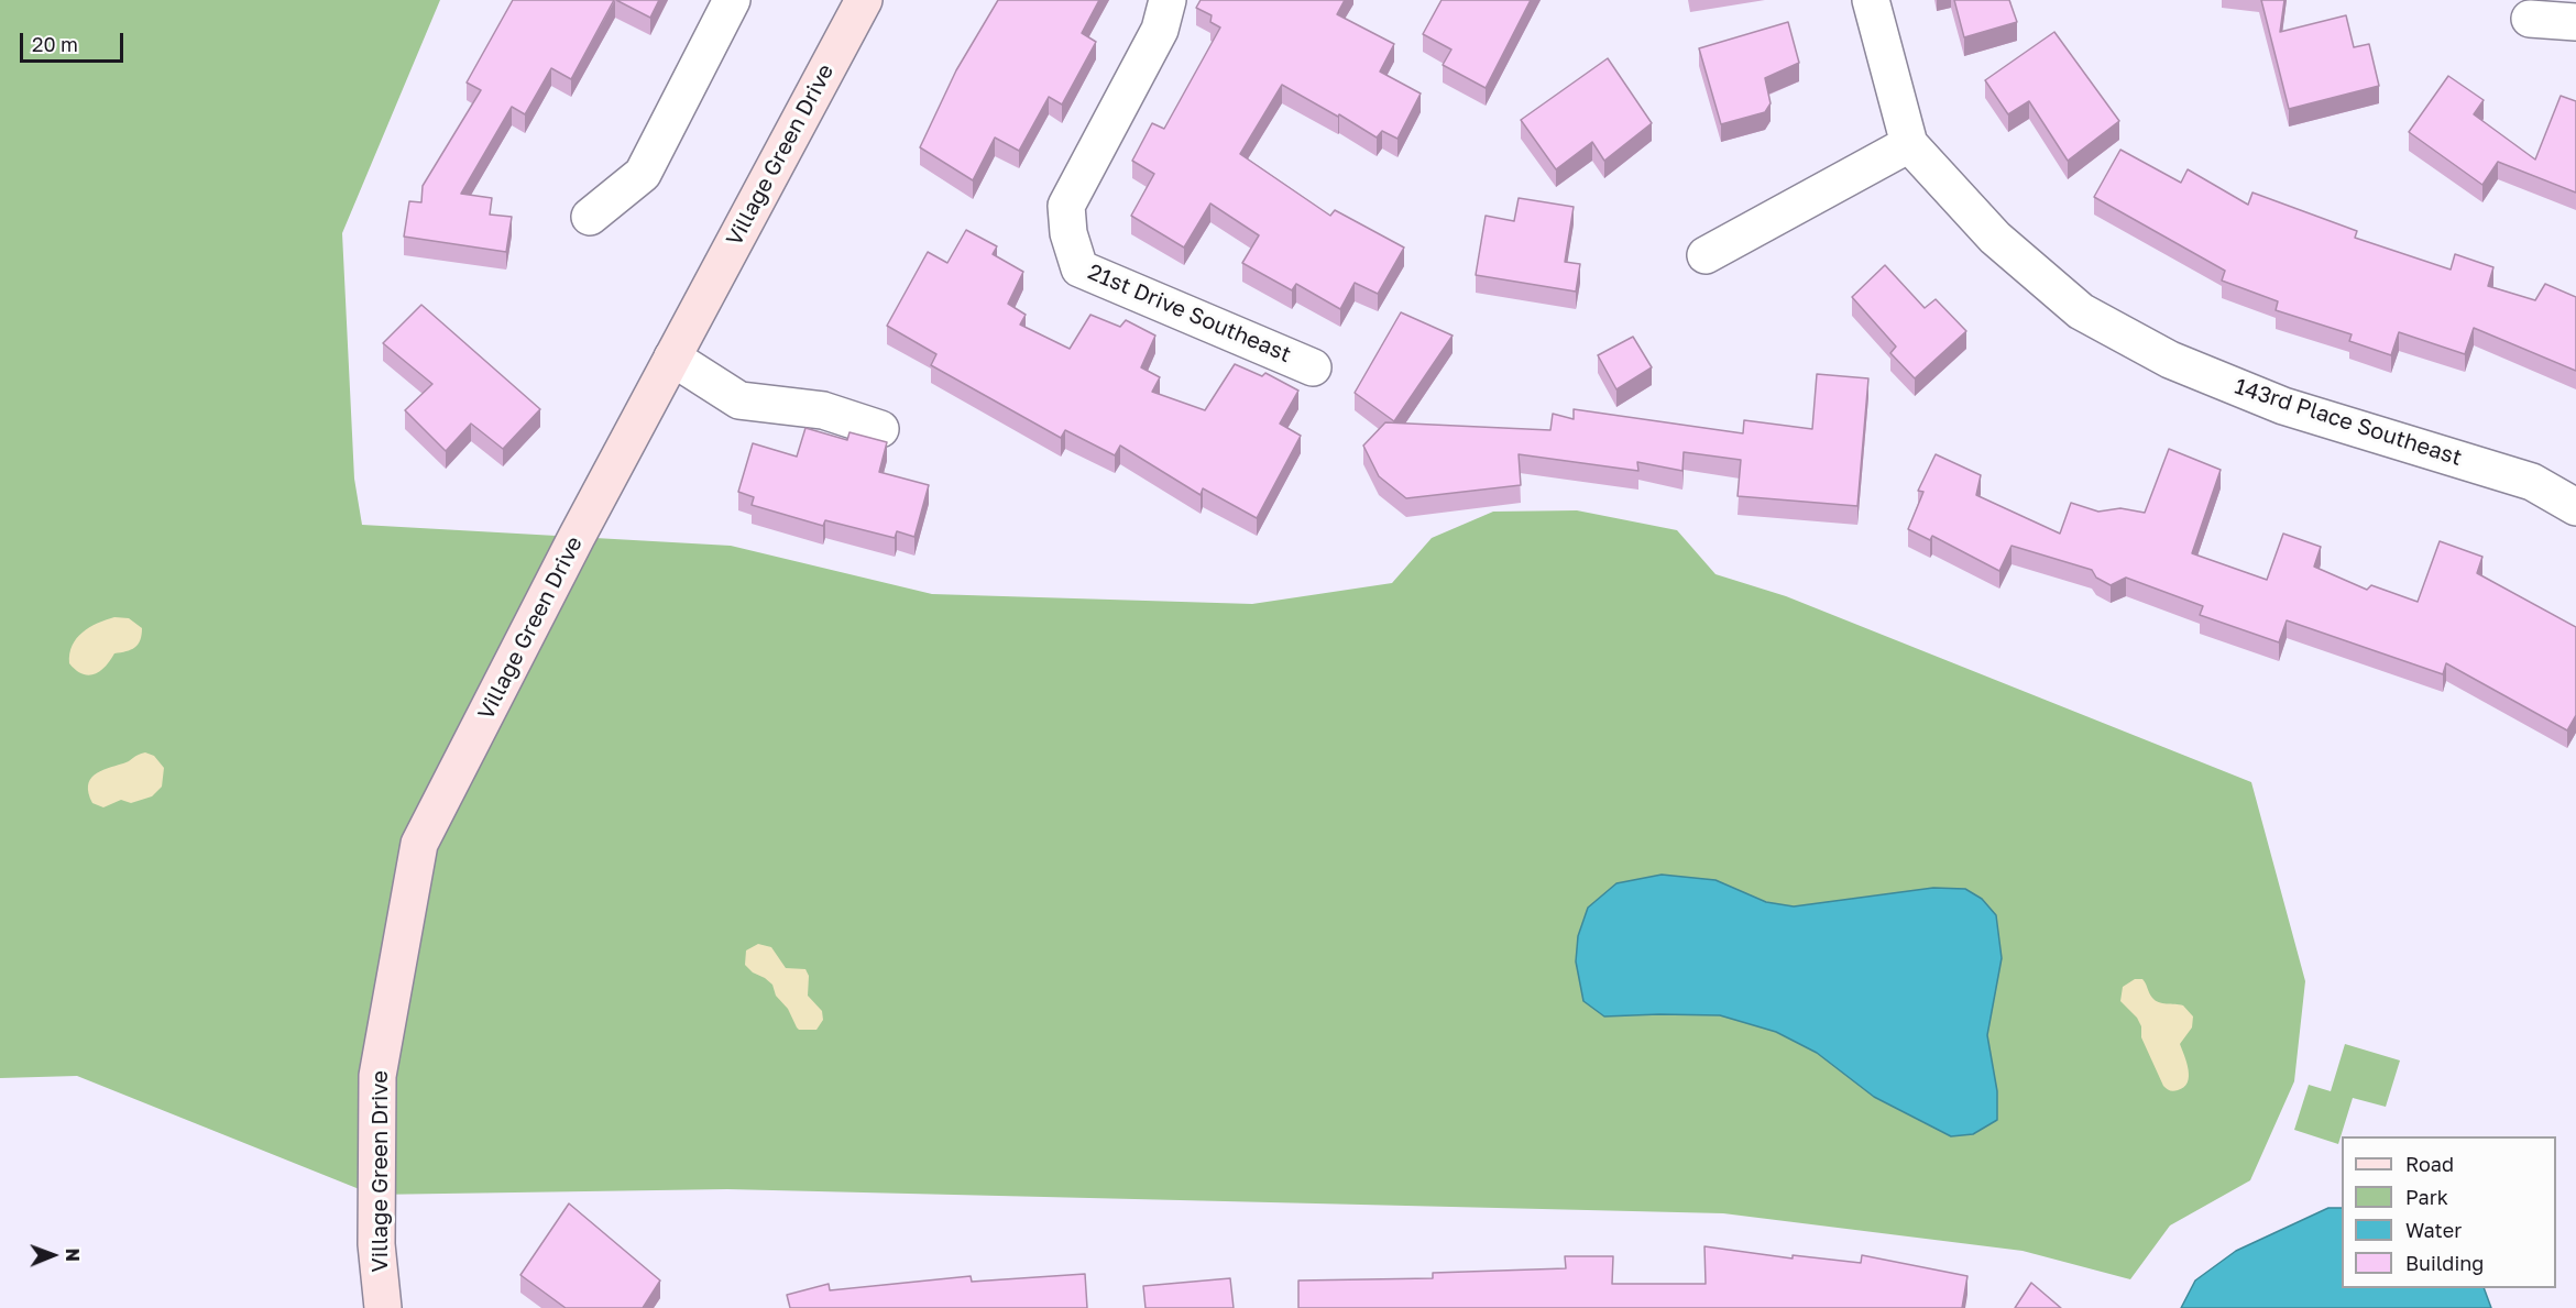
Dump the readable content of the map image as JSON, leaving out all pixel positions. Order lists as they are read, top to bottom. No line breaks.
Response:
{"streets":{"street":["Village Green Drive","21st Drive Southeast","143rd Place Southeast"]},"legend":["Road","Park","Water","Building"],"scale_bar":"20 m","north":"right"}
